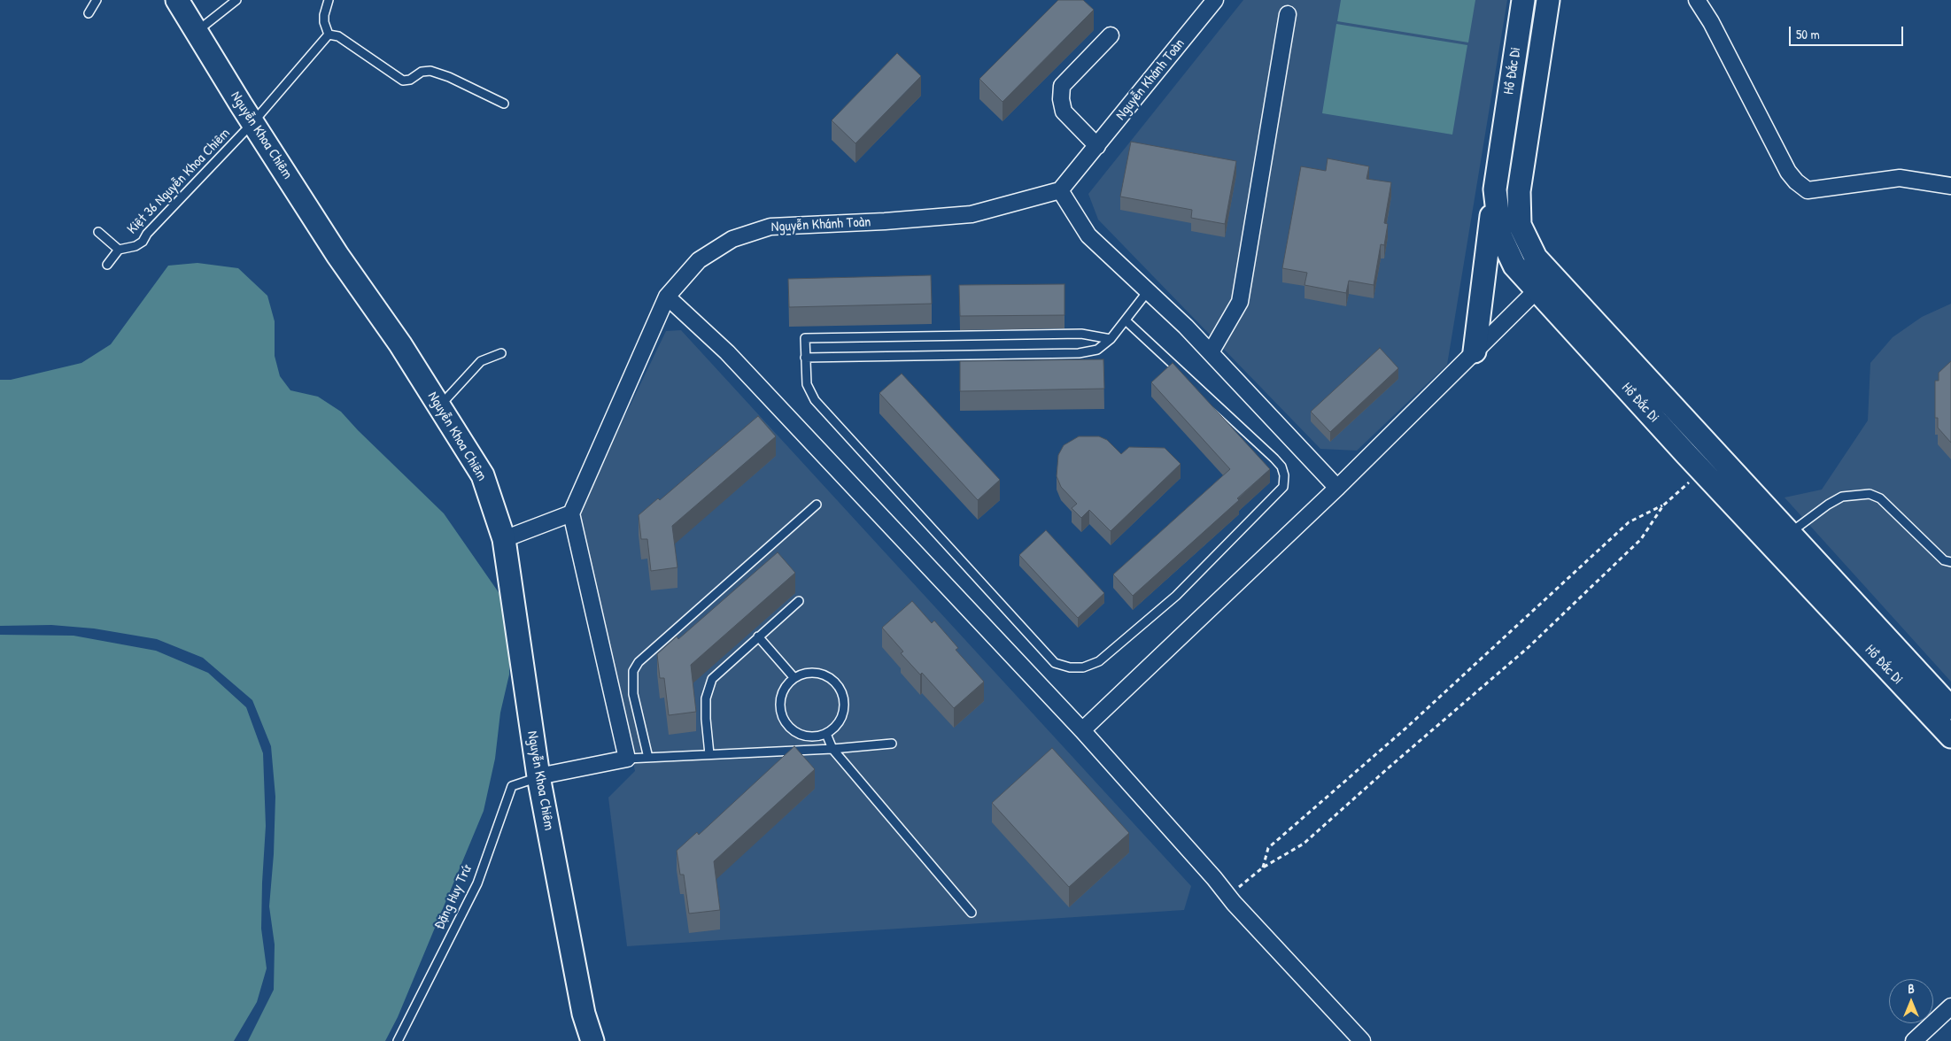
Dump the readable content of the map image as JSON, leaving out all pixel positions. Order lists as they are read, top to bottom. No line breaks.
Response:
{"streets":{"street":["Hồ Đắc Di","Nguyễn Khánh Toàn","Nguyễn Khoa Chiêm"],"lane":["Kiệt 36 Nguyễn Khoa Chiêm","Đặng Huy Trứ"]},"crossings":[["Nguyễn Khoa Chiêm","Kiệt 36 Nguyễn Khoa Chiêm"],["Nguyễn Khoa Chiêm","Đặng Huy Trứ"]],"scale_bar":"50 m","north":"top"}
